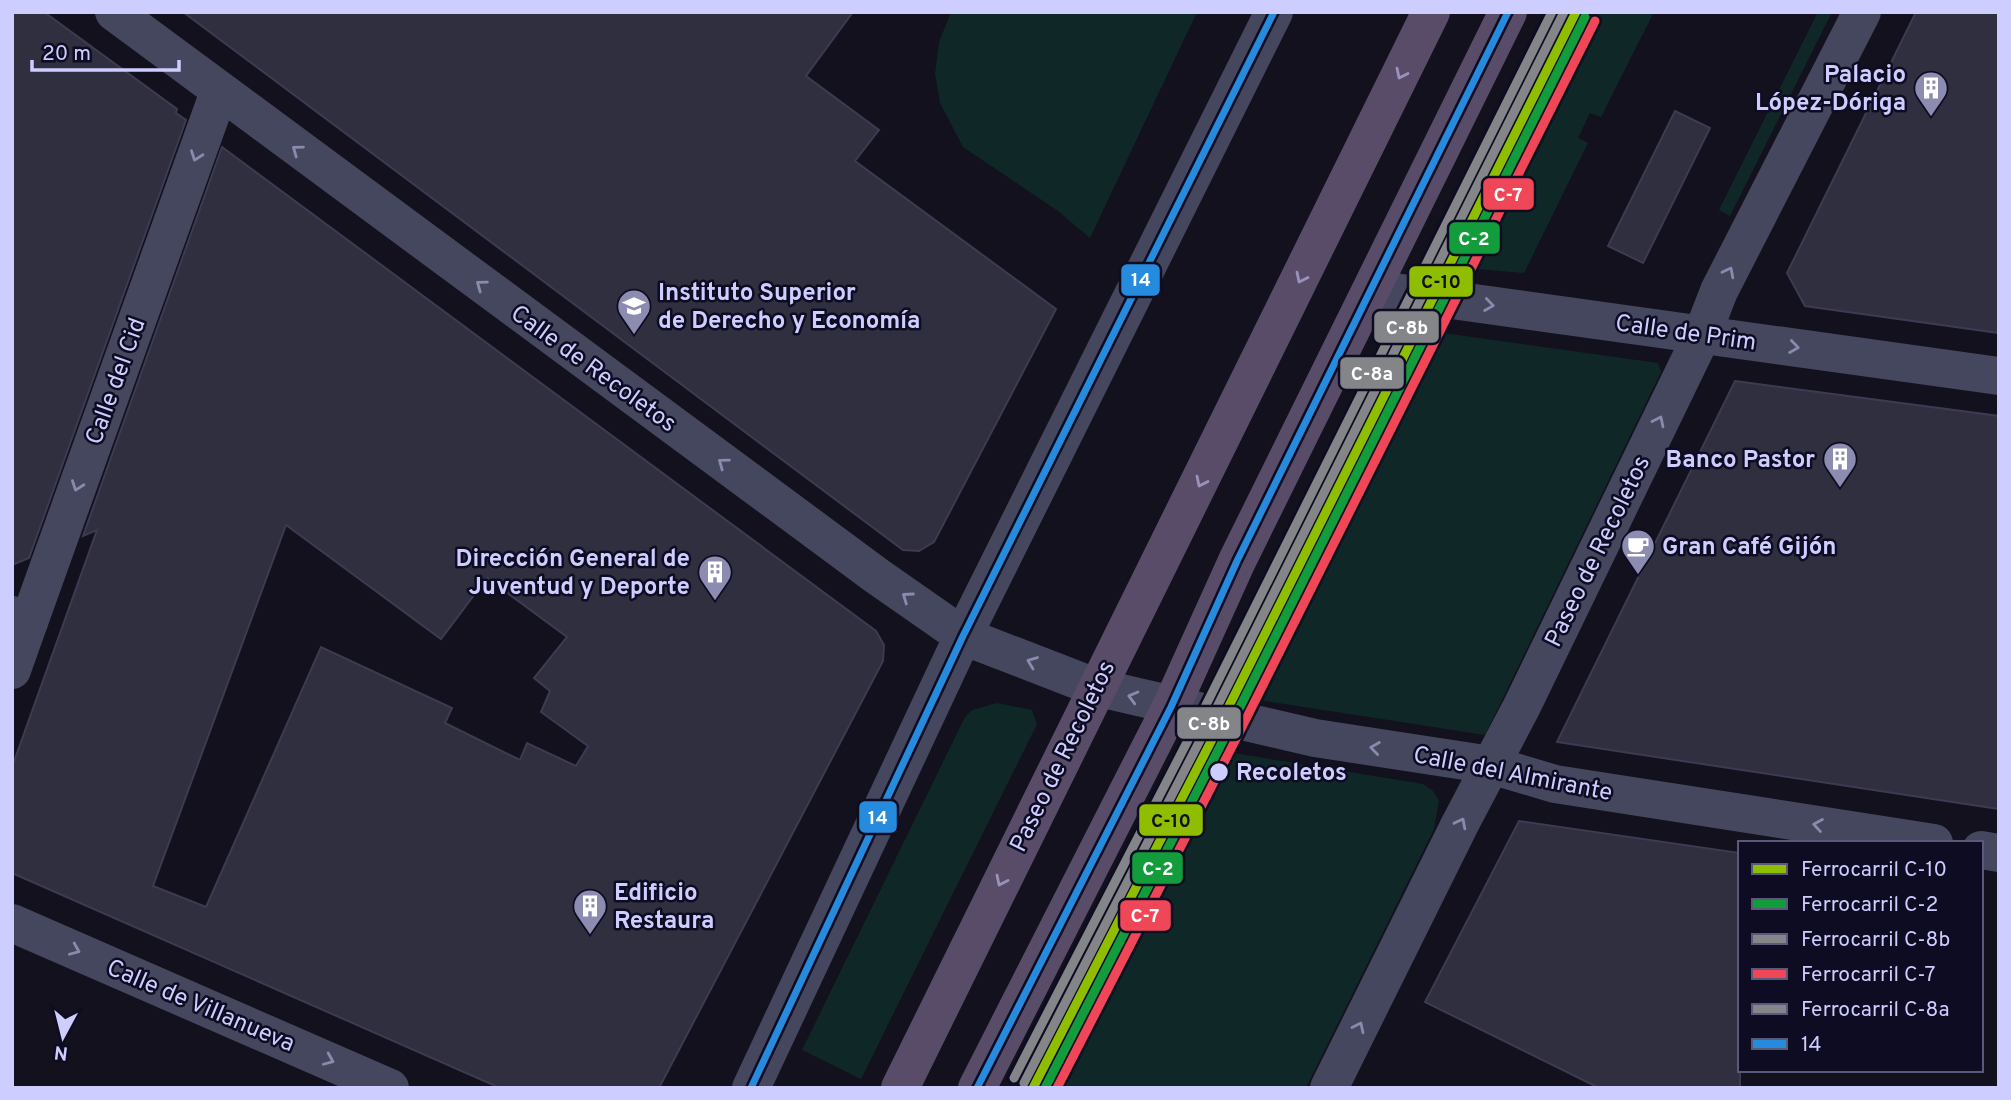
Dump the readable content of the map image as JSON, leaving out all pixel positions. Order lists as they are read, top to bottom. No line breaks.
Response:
{"streets":{"highway":["Paseo de Recoletos"],"street":["Calle de Prim","Calle de Recoletos","Calle del Cid","Calle del Almirante","Calle de Villanueva"]},"crossings":[["Calle de Prim","Paseo de Recoletos"],["Calle de Recoletos","Calle del Cid"],["Calle de Recoletos","Paseo de Recoletos"],["Calle de Recoletos","Calle del Almirante"],["Paseo de Recoletos","Calle del Almirante"]],"one_way":["Calle de Prim","Calle de Recoletos","Calle del Cid","Calle del Almirante","Calle de Villanueva"],"places":{"building":["Palacio López-Dóriga","Banco Pastor","Dirección General de Juventud y Deporte","Edificio Restaura"],"school or university":["Instituto Superior de Derecho y Economía"],"cafe":["Gran Café Gijón"],"other":["Recoletos"]},"lines":["rail line C-10","rail line C-8b","rail line C-8a","transit line 14","rail line C-2","rail line C-7"],"legend":["Ferrocarril C-10","Ferrocarril C-2","Ferrocarril C-8b","Ferrocarril C-7","Ferrocarril C-8a","14"],"scale_bar":"20 m","north":"bottom"}
